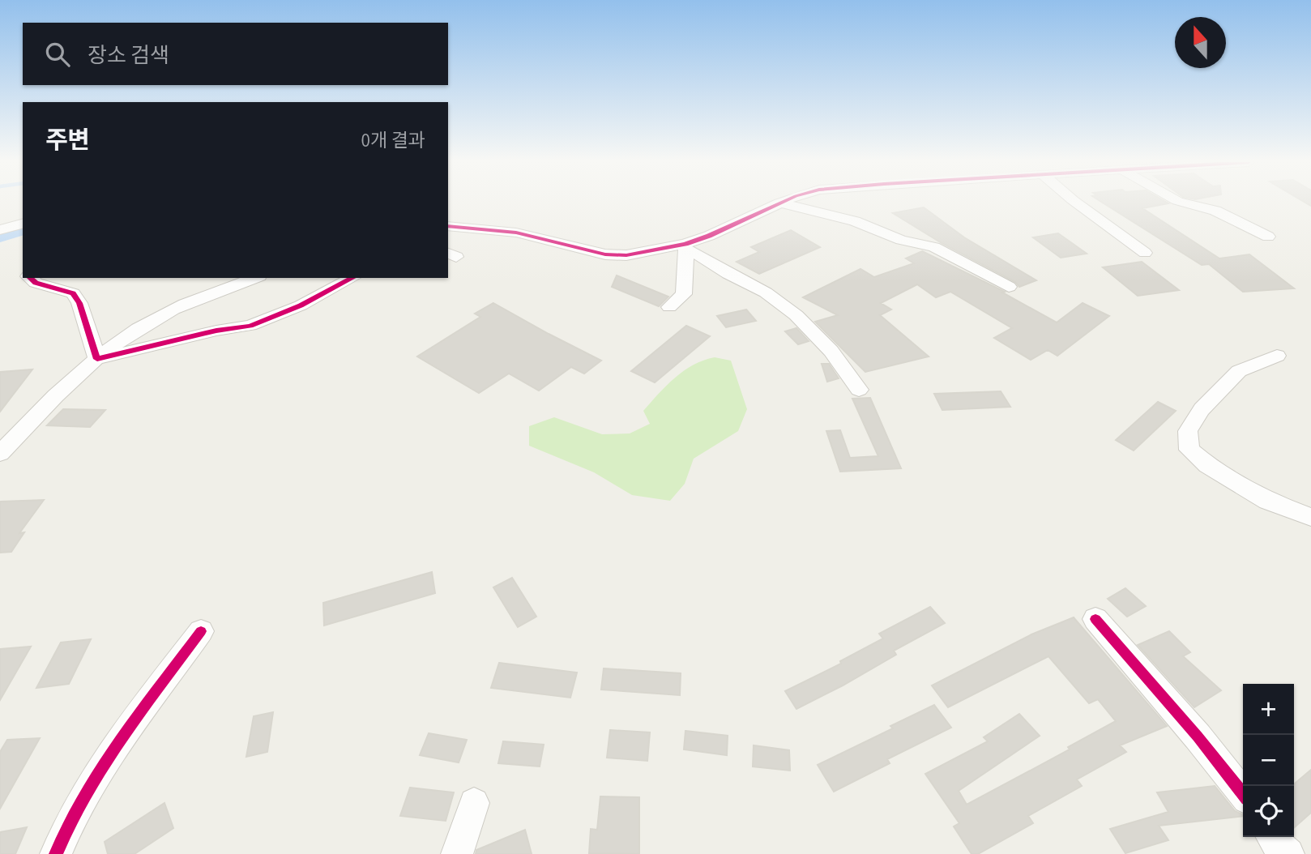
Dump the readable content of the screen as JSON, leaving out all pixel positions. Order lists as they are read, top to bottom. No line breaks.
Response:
{"north":"top","page":{"search":"장소 검색","heading":["주변","0개 결과"],"map_buttons":["+","−"]}}
